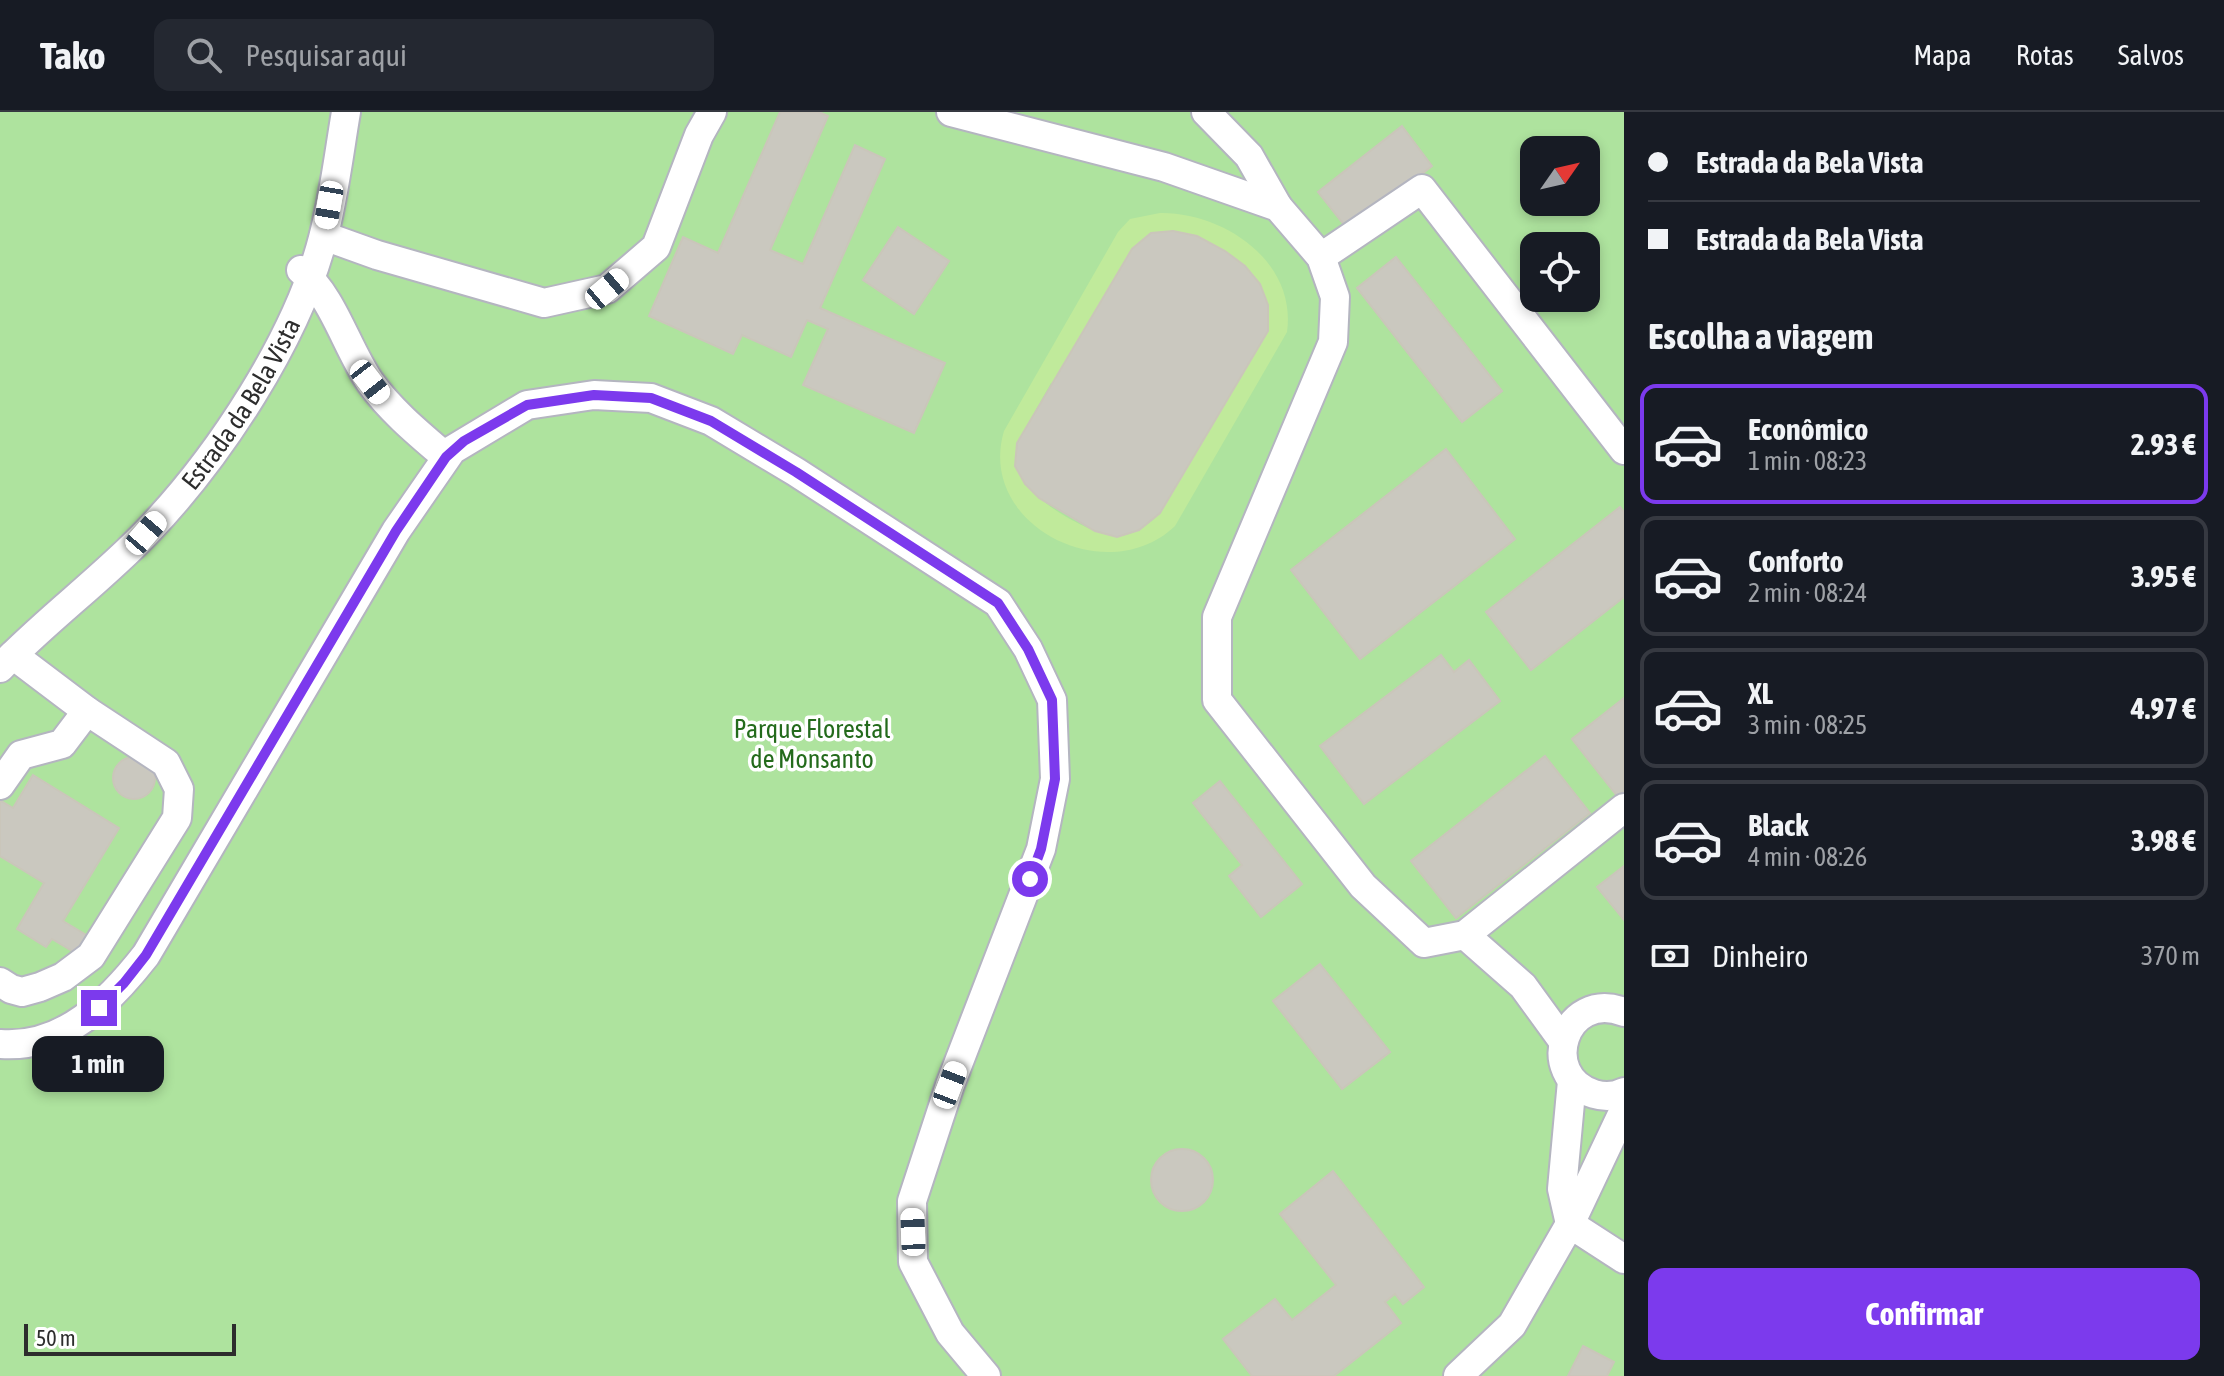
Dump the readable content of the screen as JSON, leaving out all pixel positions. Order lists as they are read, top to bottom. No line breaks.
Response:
{"streets":{"street":["Estrada da Bela Vista"]},"parks":["Parque Florestal de Monsanto"],"scale_bar":"50 m","north":"top right","page":{"header":"Tako","search":"Pesquisar aqui","nav":["Mapa","Rotas","Salvos"],"banner":["Estrada da Bela Vista","Estrada da Bela Vista"],"heading":"Escolha a viagem","list":[{"name":"Econômico","note":"1 min · 08:23","value":"2.93 €"},{"name":"Conforto","note":"2 min · 08:24","value":"3.95 €"},{"name":"XL","note":"3 min · 08:25","value":"4.97 €"},{"name":"Black","note":"4 min · 08:26","value":"3.98 €"}],"pay":["Dinheiro","370 m"],"bubble":"1 min","buttons":"Confirmar","scale":"50 m"}}
